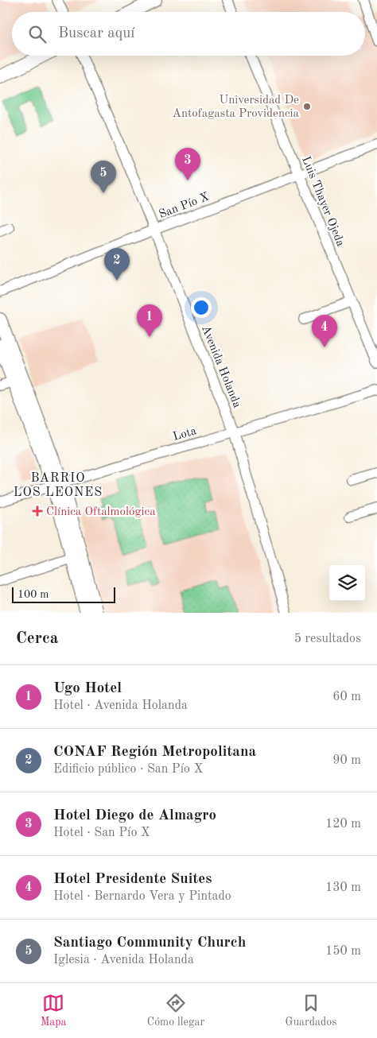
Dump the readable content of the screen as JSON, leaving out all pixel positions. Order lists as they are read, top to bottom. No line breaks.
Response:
{"streets":{"street":["Luis Thayer Ojeda","San Pío X","Avenida Holanda","Lota"]},"crossings":[["Luis Thayer Ojeda","San Pío X"],["San Pío X","Avenida Holanda"],["Avenida Holanda","Lota"]],"districts":["BARRIO LOS LEONES"],"places":{"other":["Universidad De Antofagasta Providencia"],"health":["Clínica Oftalmológica"]},"scale_bar":"100 m","page":{"search":"Buscar aquí","pins":["3","5","2","1","4"],"scale":"100 m","heading":["Cerca","5 resultados"],"list":[{"mark":"1","name":"Ugo Hotel","note":"Hotel · Avenida Holanda","value":"60 m"},{"mark":"2","name":"CONAF Región Metropolitana","note":"Edificio público · San Pío X","value":"90 m"},{"mark":"3","name":"Hotel Diego de Almagro","note":"Hotel · San Pío X","value":"120 m"},{"mark":"4","name":"Hotel Presidente Suites","note":"Hotel · Bernardo Vera y Pintado","value":"130 m"},{"mark":"5","name":"Santiago Community Church","note":"Iglesia · Avenida Holanda","value":"150 m"}],"nav":["Mapa","Cómo llegar","Guardados"]}}
